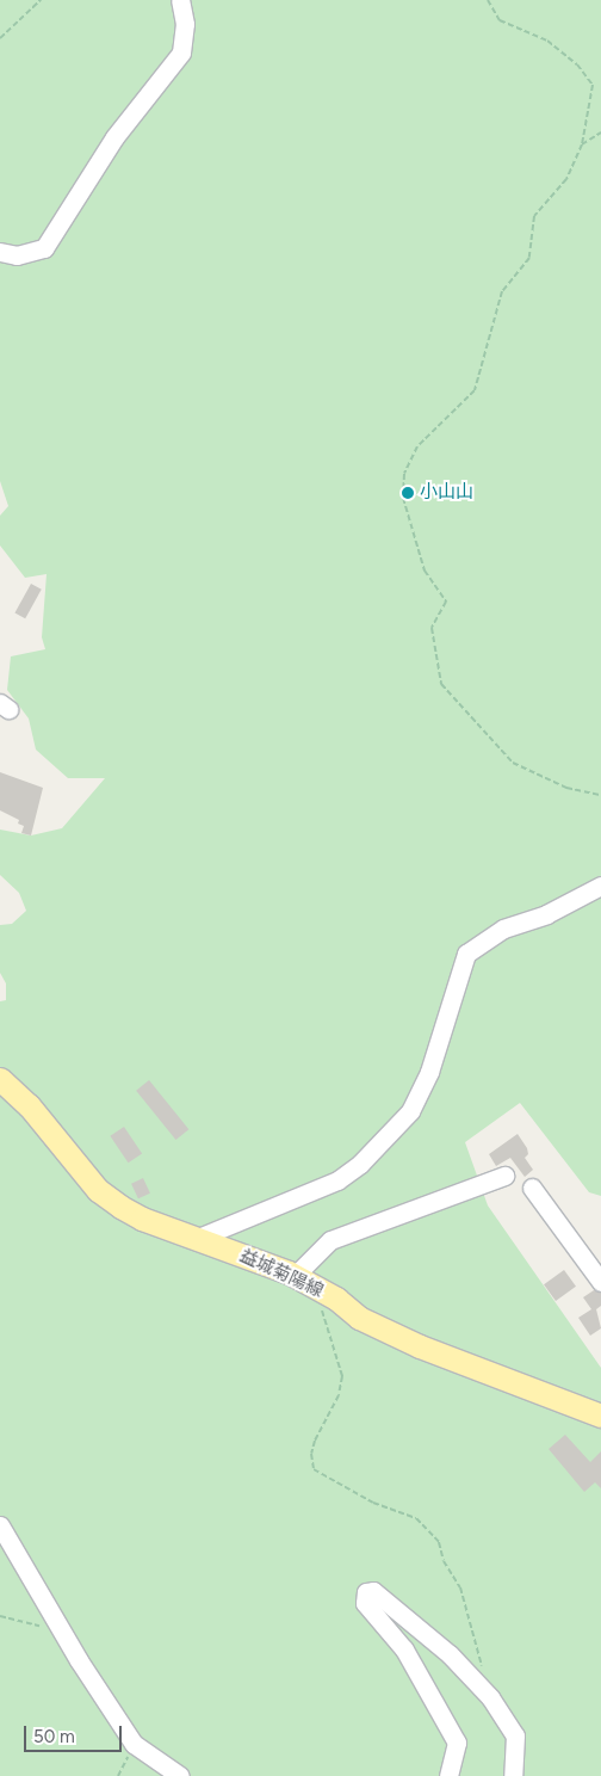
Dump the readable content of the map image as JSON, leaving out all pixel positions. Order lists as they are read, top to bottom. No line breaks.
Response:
{"streets":{"main road":["益城菊陽線"]},"places":["小山山"],"scale_bar":"50 m"}
